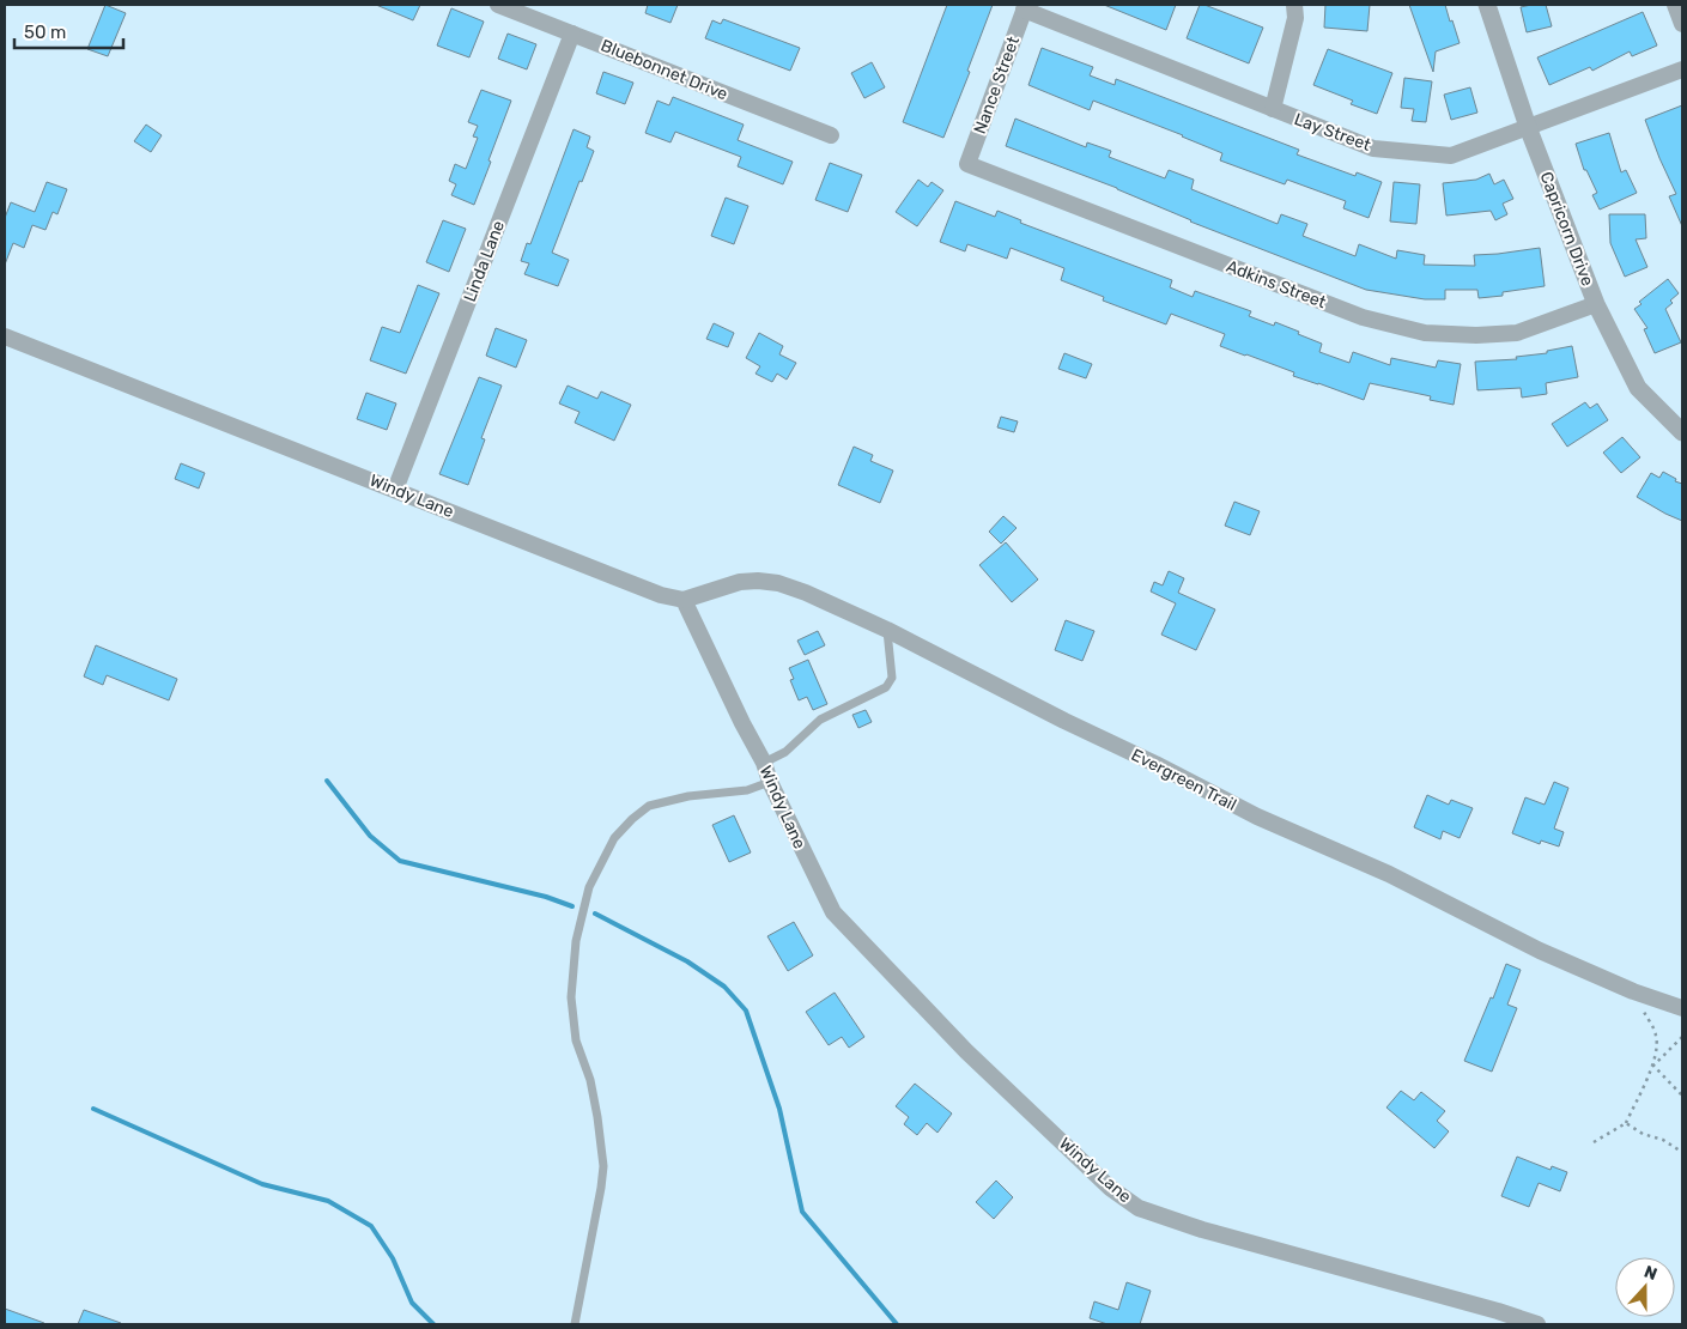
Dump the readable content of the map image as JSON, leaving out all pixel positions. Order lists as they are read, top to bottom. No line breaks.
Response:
{"streets":{"street":["Bluebonnet Drive","Nance Street","Lay Street","Capricorn Drive","Linda Lane","Adkins Street","Windy Lane","Evergreen Trail"]},"crossings":[["Bluebonnet Drive","Linda Lane"],["Nance Street","Lay Street"],["Nance Street","Adkins Street"],["Lay Street","Capricorn Drive"],["Capricorn Drive","Adkins Street"],["Linda Lane","Windy Lane"],["Windy Lane","Evergreen Trail"]],"scale_bar":"50 m","north":"top"}
